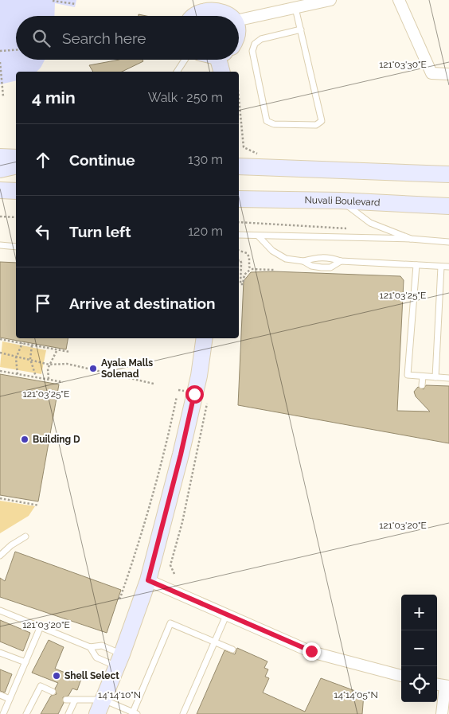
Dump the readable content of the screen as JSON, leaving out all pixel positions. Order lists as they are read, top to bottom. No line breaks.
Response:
{"streets":{"street":["Nuvali Boulevard"]},"places":["Ayala Malls Solenad","Building D","Shell Select"],"page":{"search":"Search here","heading":["4 min","Walk · 250 m"],"list":[["Continue","130 m"],["Turn left","120 m"],"Arrive at destination"],"map_buttons":["+","−"]},"coordinates":["121°03'30\"E","121°03'25\"E","121°03'20\"E","14°14'10\"N","14°14'05\"N"]}
